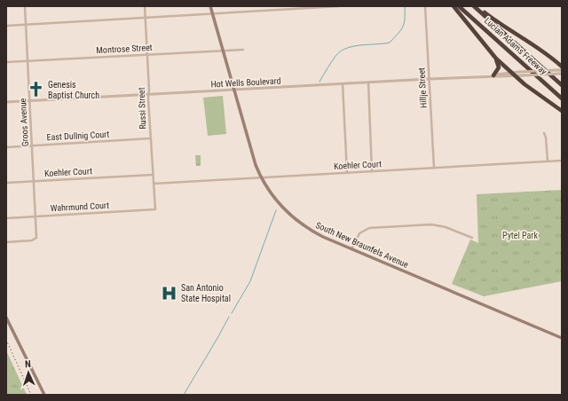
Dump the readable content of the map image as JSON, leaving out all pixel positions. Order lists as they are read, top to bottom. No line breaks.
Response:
{"streets":{"highway":["Lucian Adams Freeway"],"main road":["South New Braunfels Avenue"],"street":["Montrose Street","Hot Wells Boulevard","Hillje Street","Russi Street","Groos Avenue","East Dullnig Court","Koehler Court","Wahrmund Court"]},"crossings":[["Montrose Street","Russi Street"],["Montrose Street","Groos Avenue"],["Montrose Street","South New Braunfels Avenue"],["Hot Wells Boulevard","Hillje Street"],["Hot Wells Boulevard","Russi Street"],["Hot Wells Boulevard","Groos Avenue"],["Hot Wells Boulevard","South New Braunfels Avenue"],["Hillje Street","Koehler Court"],["Russi Street","East Dullnig Court"],["Russi Street","Koehler Court"],["Russi Street","Wahrmund Court"],["Groos Avenue","East Dullnig Court"],["Groos Avenue","Koehler Court"],["Groos Avenue","Wahrmund Court"],["Koehler Court","South New Braunfels Avenue"]],"parks":["Pytel Park"],"places":{"church":["Genesis Baptist Church"],"hospital":["San Antonio State Hospital"]},"north":"top"}
